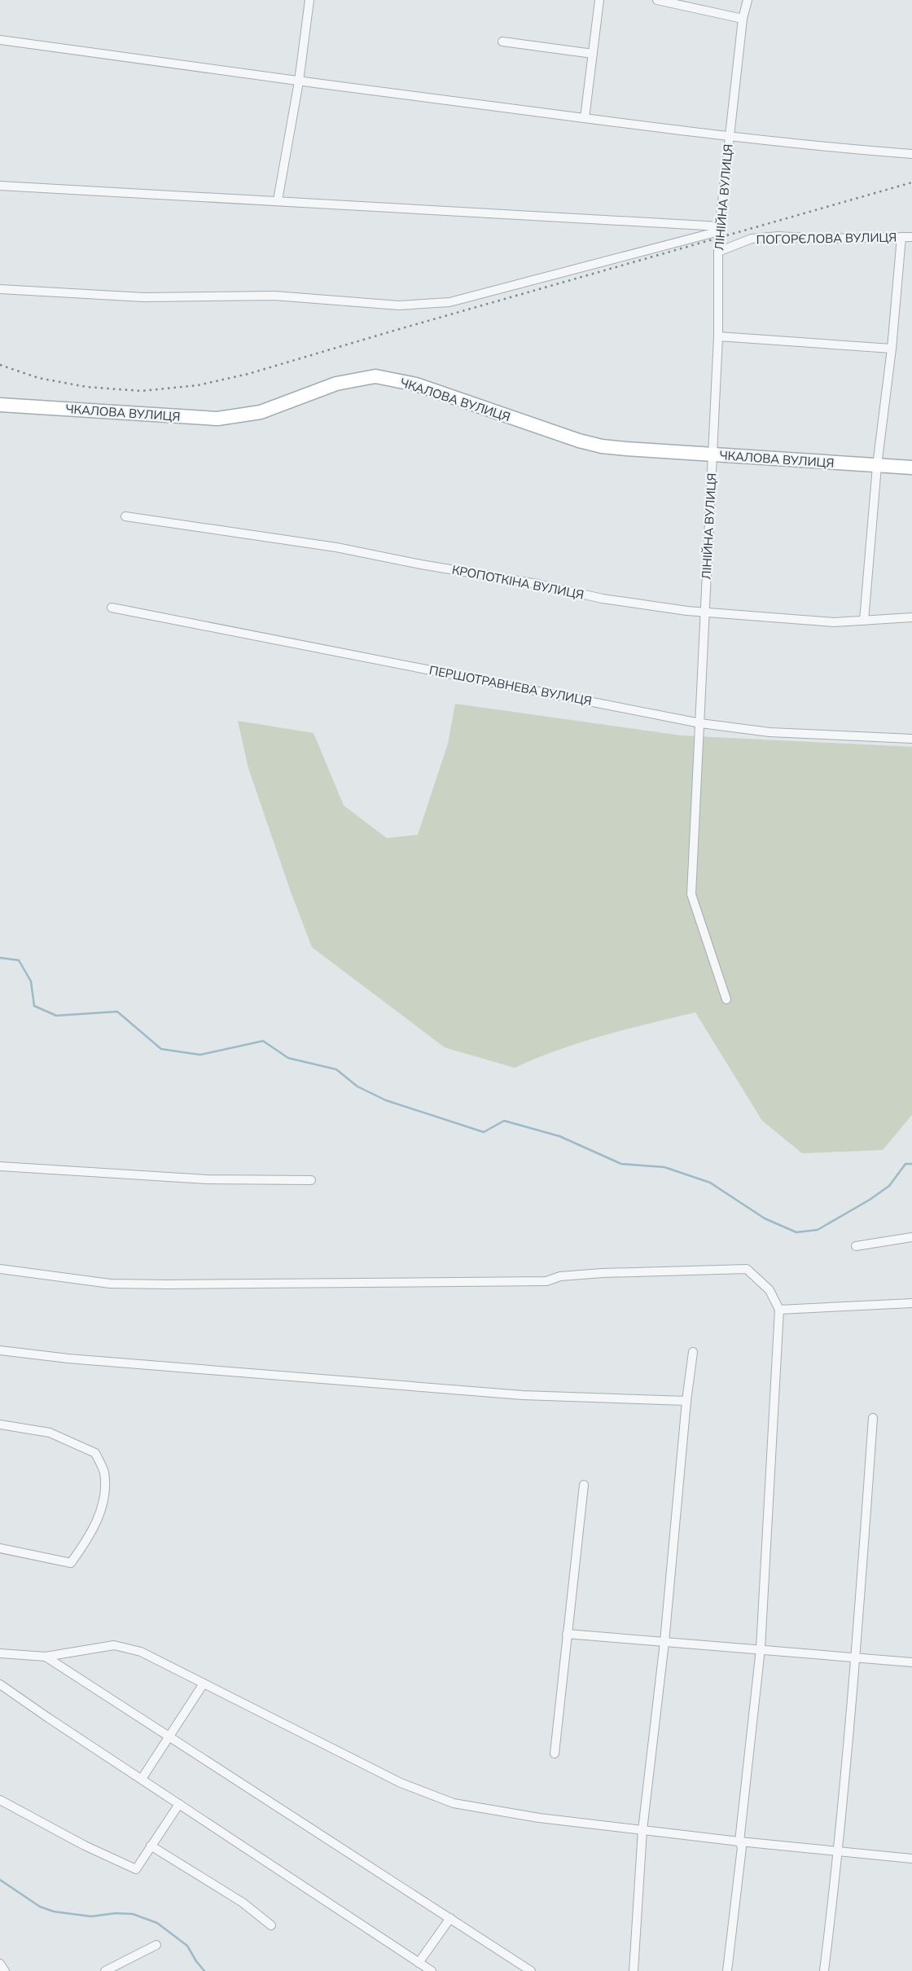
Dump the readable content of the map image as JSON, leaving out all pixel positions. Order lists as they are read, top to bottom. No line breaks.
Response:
{"streets":{"main road":["ЧКАЛОВА ВУЛИЦЯ"],"street":["ЛІНІЙНА ВУЛИЦЯ","ПОГОРЄЛОВА ВУЛИЦЯ","КРОПОТКІНА ВУЛИЦЯ","ПЕРШОТРАВНЕВА ВУЛИЦЯ"]},"crossings":[["ЛІНІЙНА ВУЛИЦЯ","ПОГОРЄЛОВА ВУЛИЦЯ"],["ЛІНІЙНА ВУЛИЦЯ","ЧКАЛОВА ВУЛИЦЯ"],["ЛІНІЙНА ВУЛИЦЯ","КРОПОТКІНА ВУЛИЦЯ"],["ЛІНІЙНА ВУЛИЦЯ","ПЕРШОТРАВНЕВА ВУЛИЦЯ"]]}
